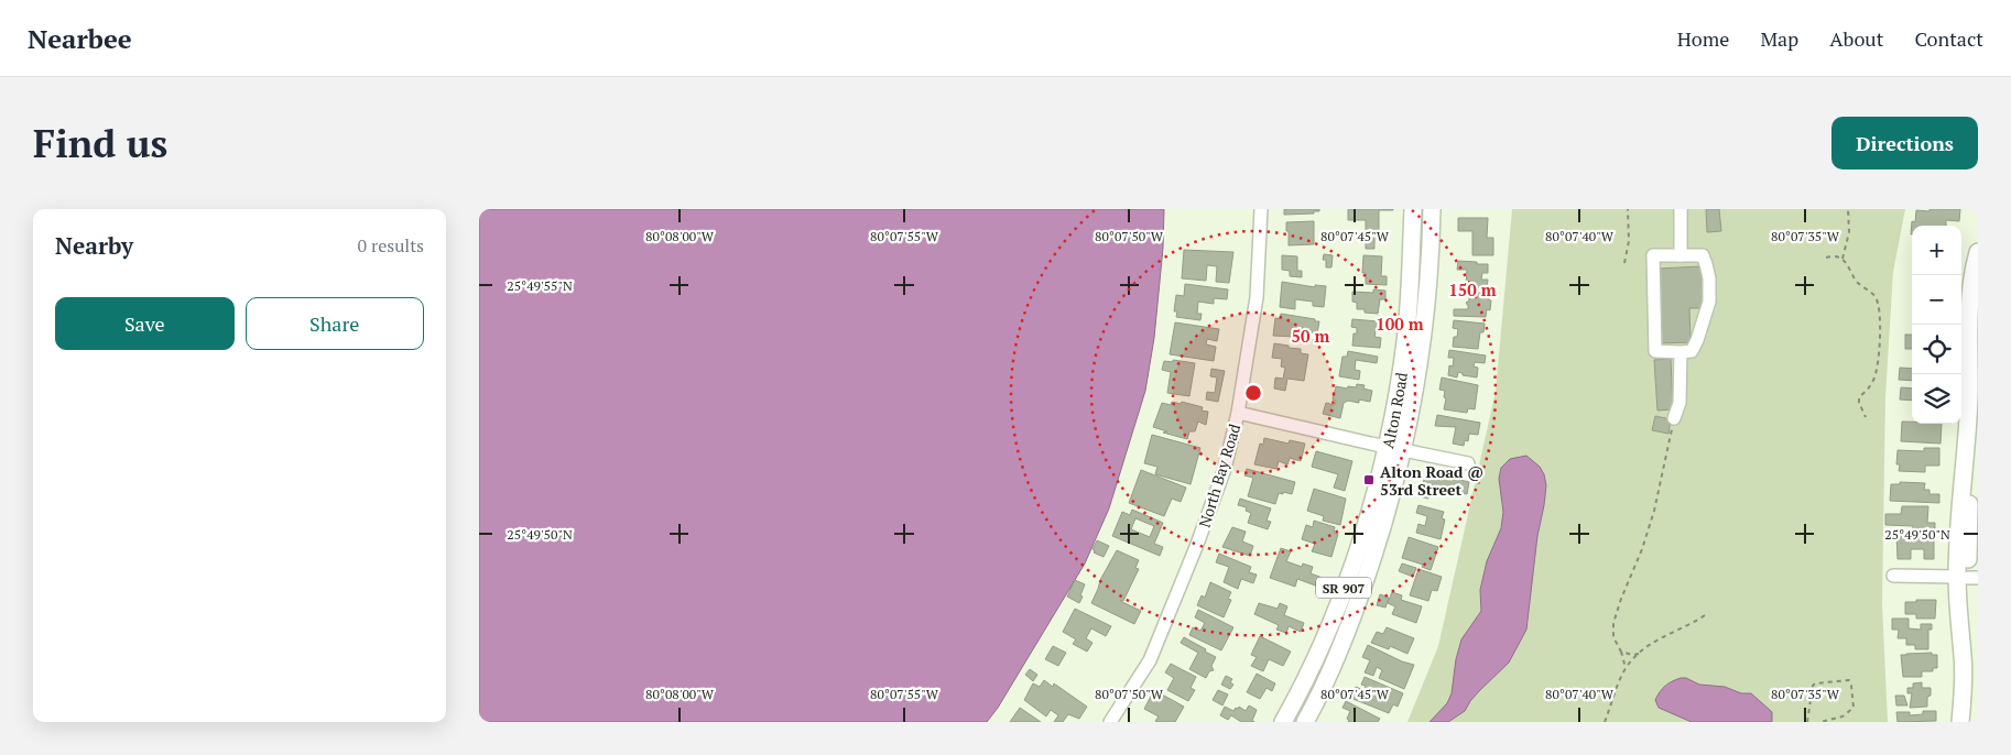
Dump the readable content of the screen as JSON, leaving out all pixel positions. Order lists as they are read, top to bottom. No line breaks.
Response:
{"streets":{"main road":["Alton Road","SR 907"],"street":["North Bay Road"]},"places":{"transit":["Alton Road @ 53rd Street"]},"page":{"header":"Nearbee","nav":["Home","Map","About","Contact"],"buttons":["Directions",["Save","Share"]],"title":"Find us","heading":["Nearby","0 results"],"map_buttons":["+","−"]},"coordinates":["80°08'00\"W","80°07'55\"W","80°07'50\"W","80°07'45\"W","80°07'40\"W","80°07'35\"W","25°49'55\"N","25°49'50\"N"],"rings":["150 m","100 m","50 m"]}
